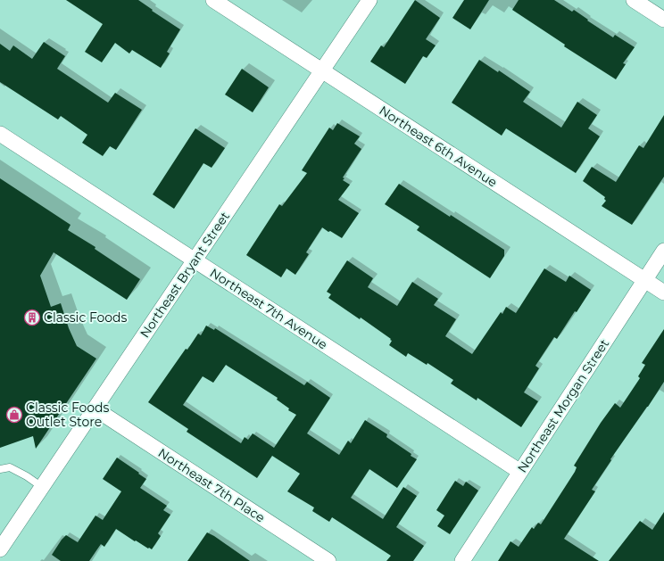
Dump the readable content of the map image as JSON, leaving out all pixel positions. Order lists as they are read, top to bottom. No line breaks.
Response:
{"streets":{"street":["Northeast 6th Avenue","Northeast Bryant Street","Northeast 7th Avenue","Northeast Morgan Street","Northeast 7th Place"]},"crossings":[["Northeast 6th Avenue","Northeast Bryant Street"],["Northeast 6th Avenue","Northeast Morgan Street"],["Northeast Bryant Street","Northeast 7th Avenue"],["Northeast Bryant Street","Northeast 7th Place"],["Northeast 7th Avenue","Northeast Morgan Street"]],"places":{"building":["Classic Foods"],"shop":["Classic Foods Outlet Store"]}}
